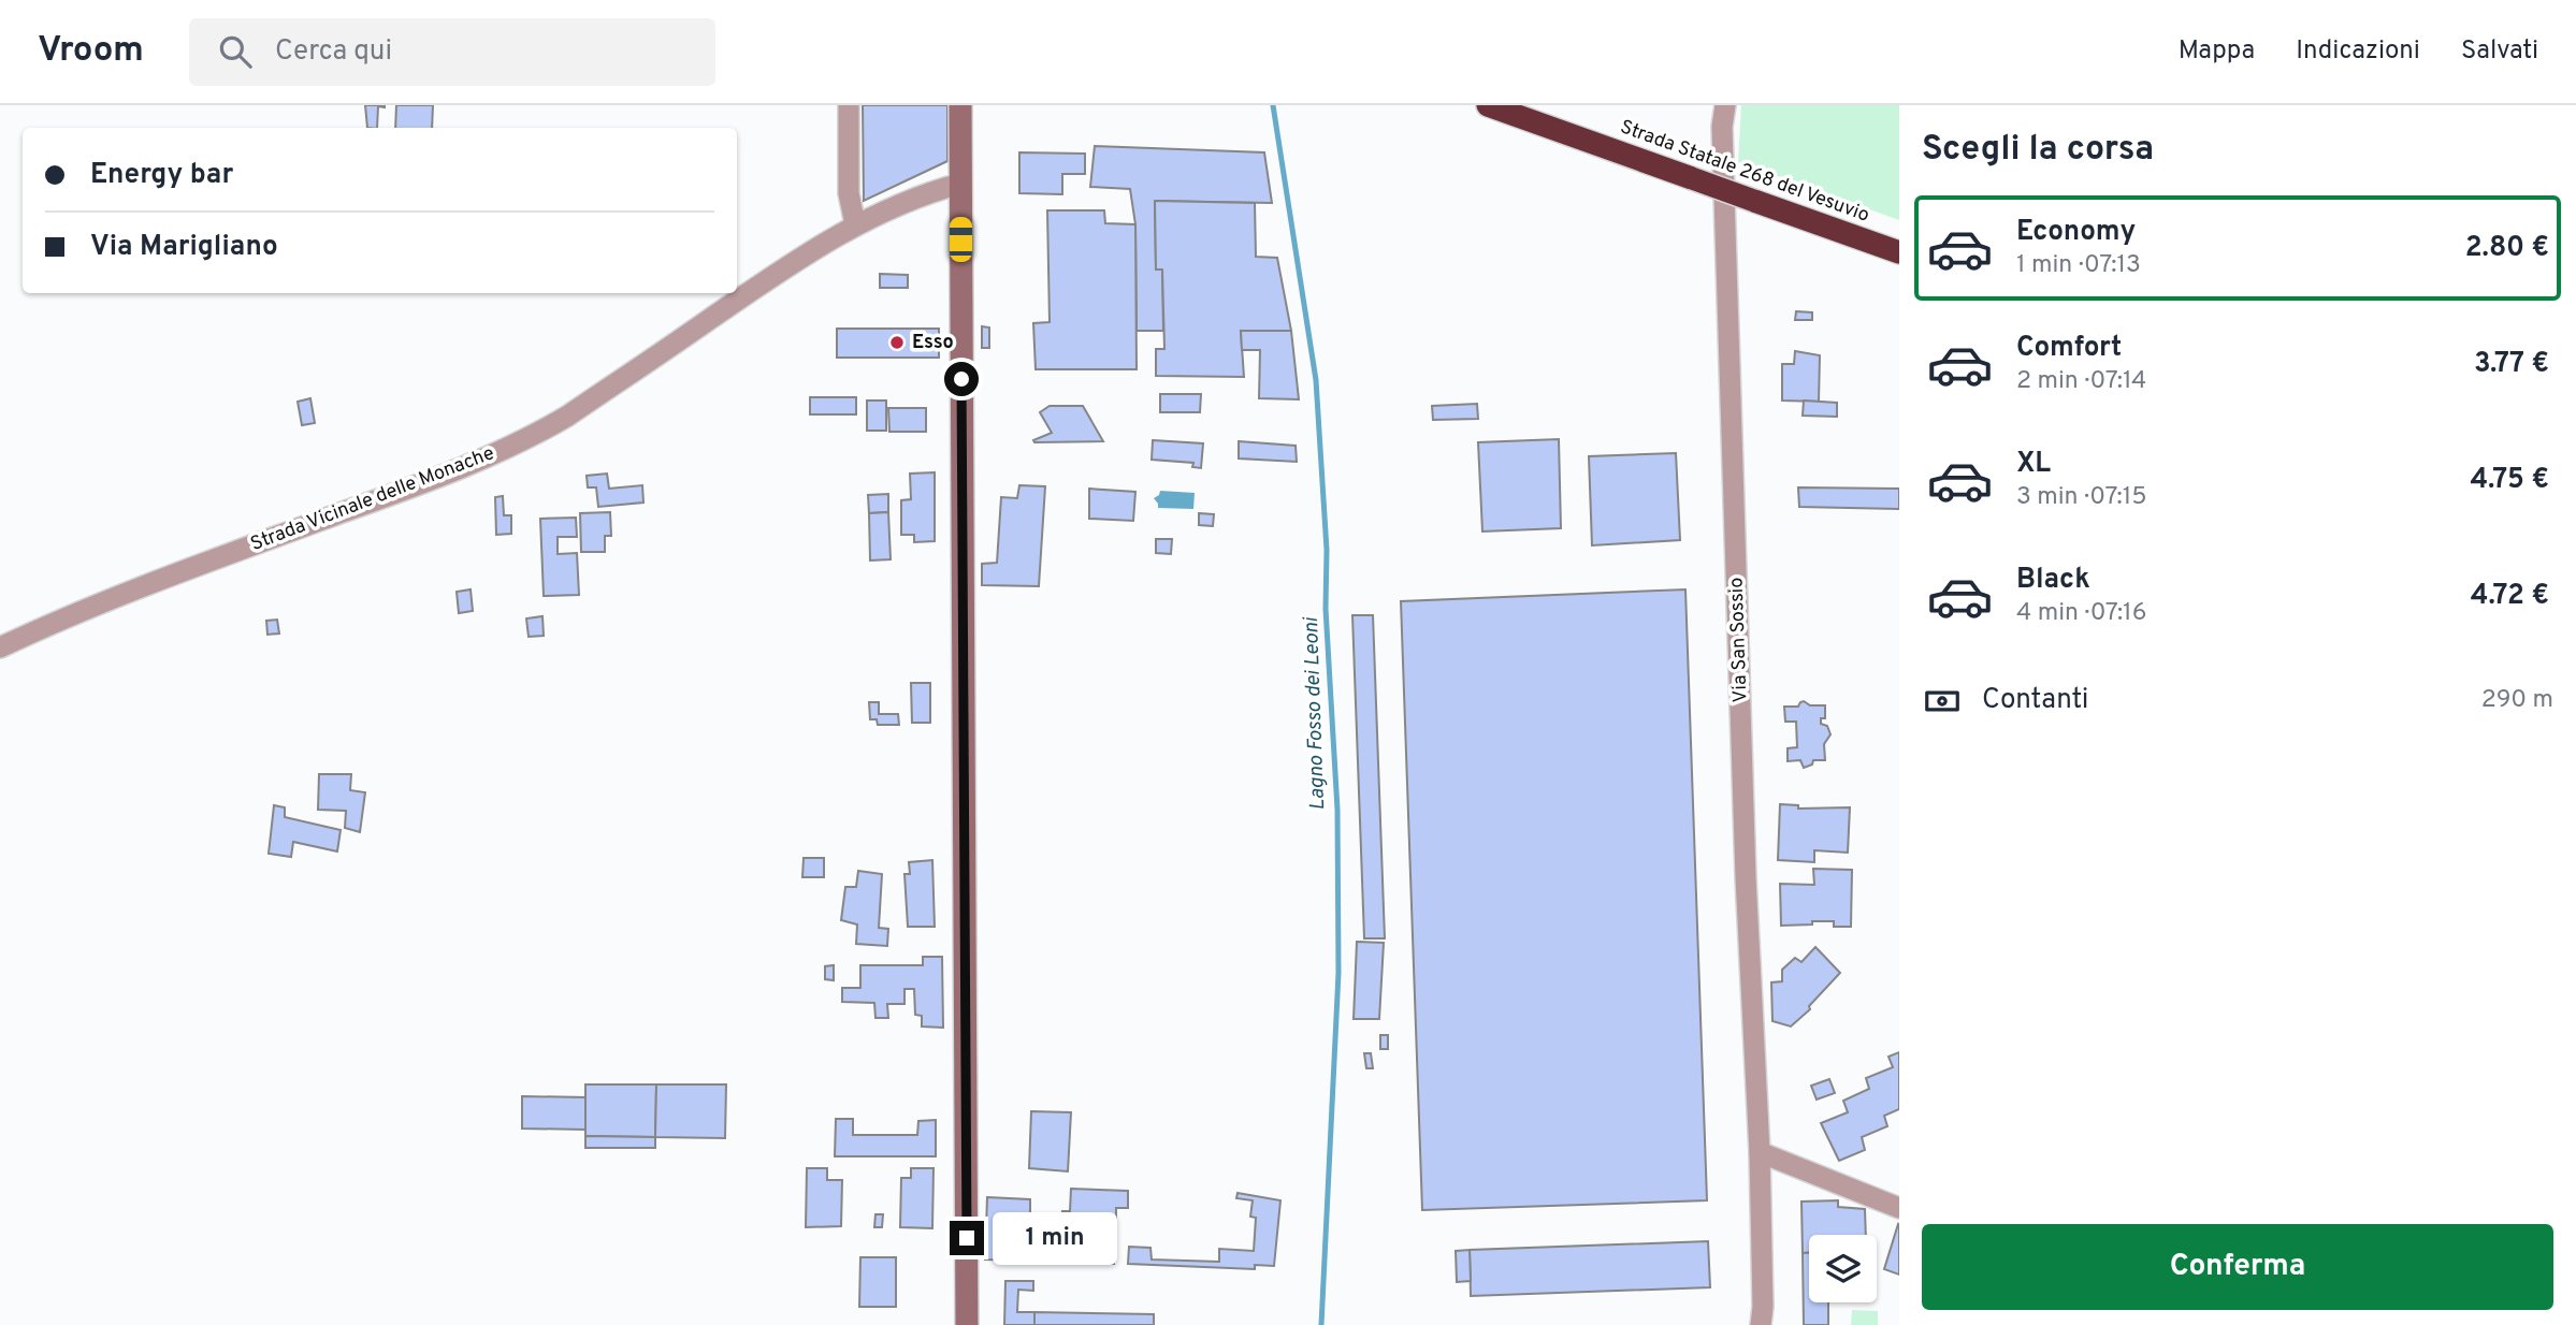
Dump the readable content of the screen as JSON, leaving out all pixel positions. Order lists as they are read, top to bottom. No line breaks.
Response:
{"streets":{"highway":["Strada Statale 268 del Vesuvio"],"street":["Strada Vicinale delle Monache","Via San Sossio"]},"water":["Lagno Fosso dei Leoni"],"places":["Esso"],"page":{"header":"Vroom","search":"Cerca qui","nav":["Mappa","Indicazioni","Salvati"],"heading":"Scegli la corsa","banner":["Energy bar","Via Marigliano"],"list":[{"name":"Economy","note":"1 min · 07:13","value":"2.80 €"},{"name":"Comfort","note":"2 min · 07:14","value":"3.77 €"},{"name":"XL","note":"3 min · 07:15","value":"4.75 €"},{"name":"Black","note":"4 min · 07:16","value":"4.72 €"}],"pay":["Contanti","290 m"],"buttons":"Conferma","bubble":"1 min"}}
